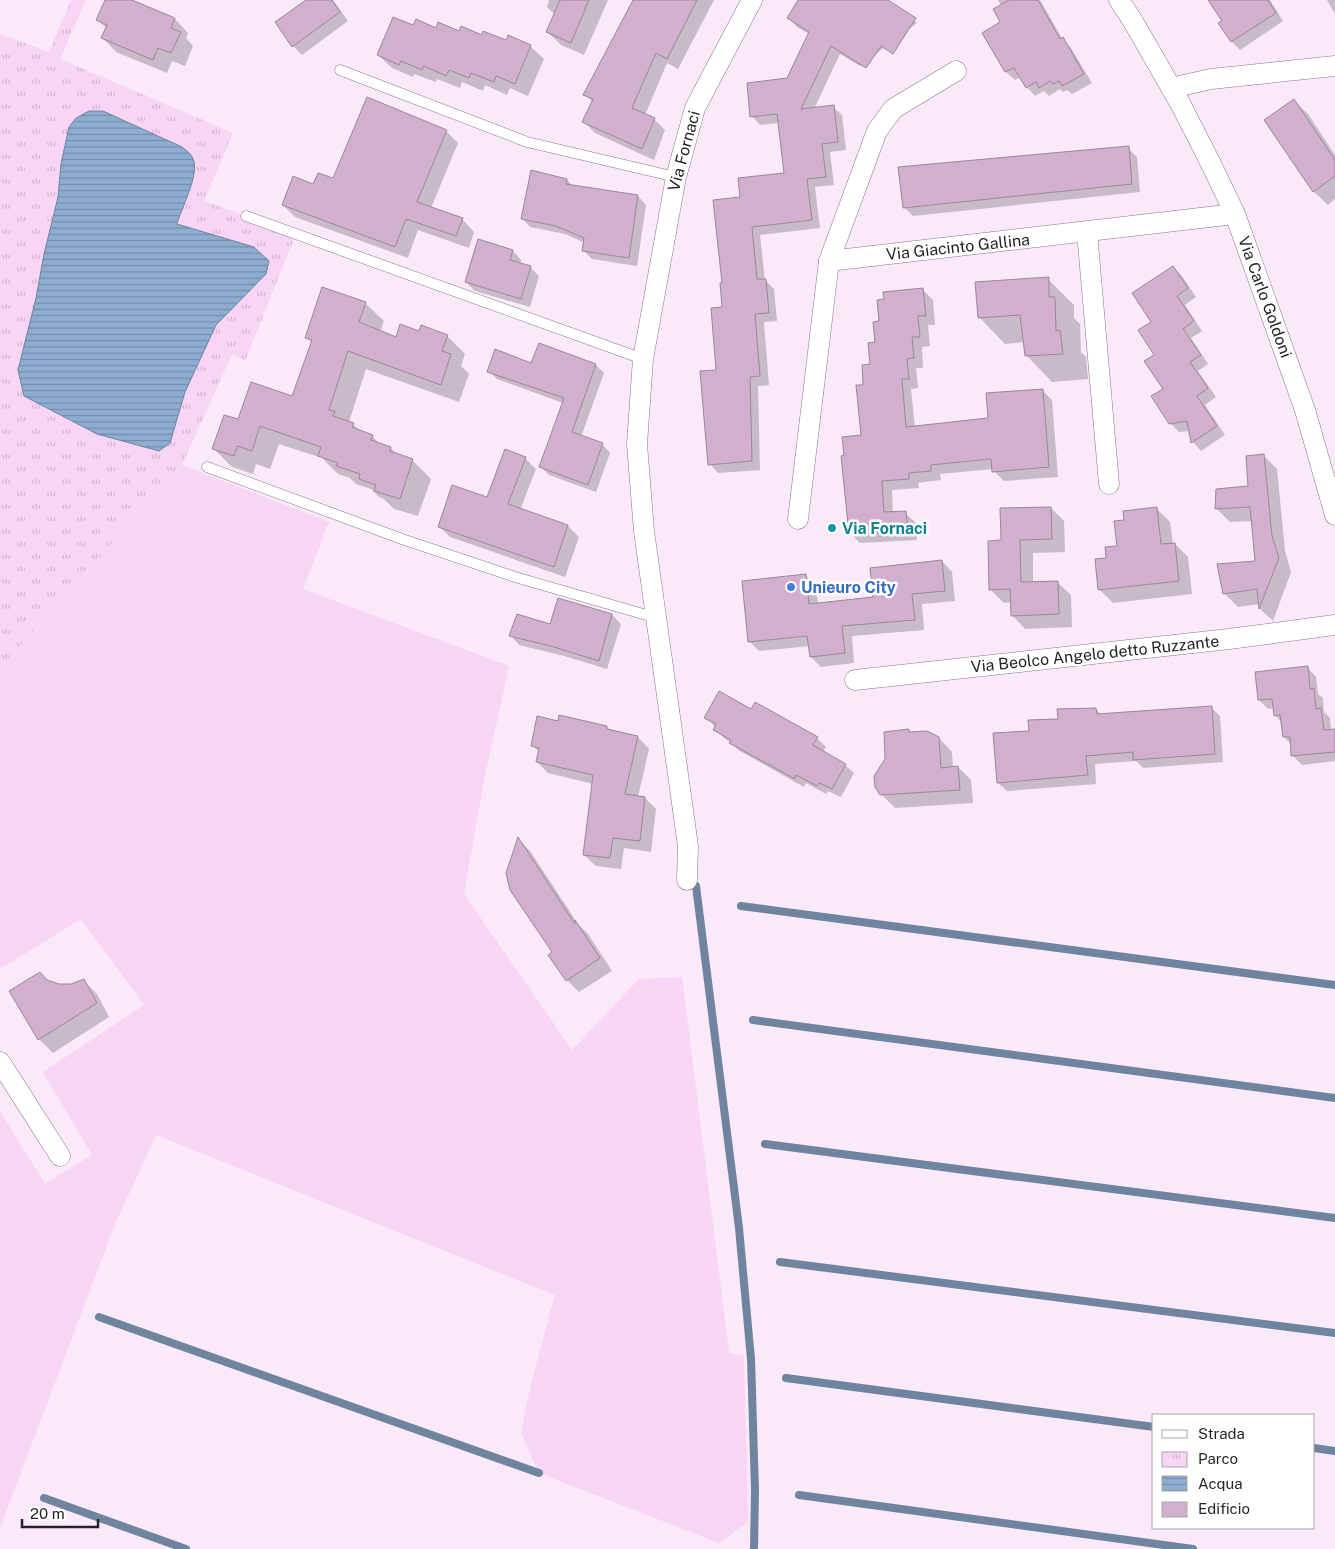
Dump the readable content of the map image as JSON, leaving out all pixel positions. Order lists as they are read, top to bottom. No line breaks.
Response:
{"streets":{"street":["Via Fornaci","Via Giacinto Gallina","Via Carlo Goldoni","Via Beolco Angelo detto Ruzzante"]},"crossings":[["Via Giacinto Gallina","Via Carlo Goldoni"]],"places":["Via Fornaci","Unieuro City"],"legend":["Strada","Parco","Acqua","Edificio"],"scale_bar":"20 m"}
